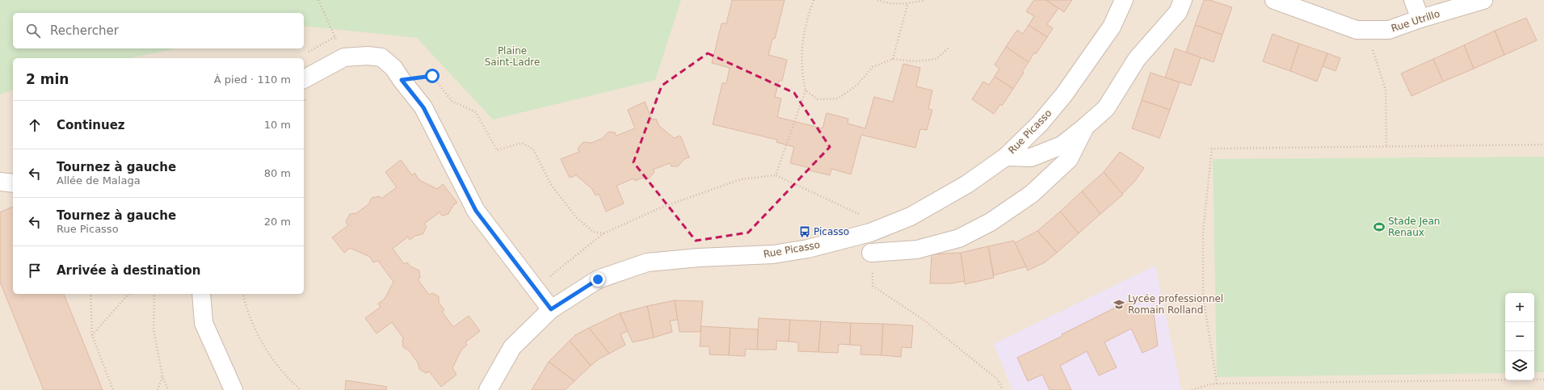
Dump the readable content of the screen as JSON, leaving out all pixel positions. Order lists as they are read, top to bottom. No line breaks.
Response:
{"streets":{"street":["Rue Utrillo","Rue Picasso"]},"parks":["Plaine Saint-Ladre"],"places":{"sports":["Stade Jean Renaux"],"bus stop":["Picasso"],"school or university":["Lycée professionnel Romain Rolland"]},"page":{"search":"Rechercher","heading":["2 min","À pied · 110 m"],"list":[["Continuez","10 m"],["Tournez à gauche","Allée de Malaga","80 m"],["Tournez à gauche","Rue Picasso","20 m"],"Arrivée à destination"],"map_buttons":["+","−"]}}
